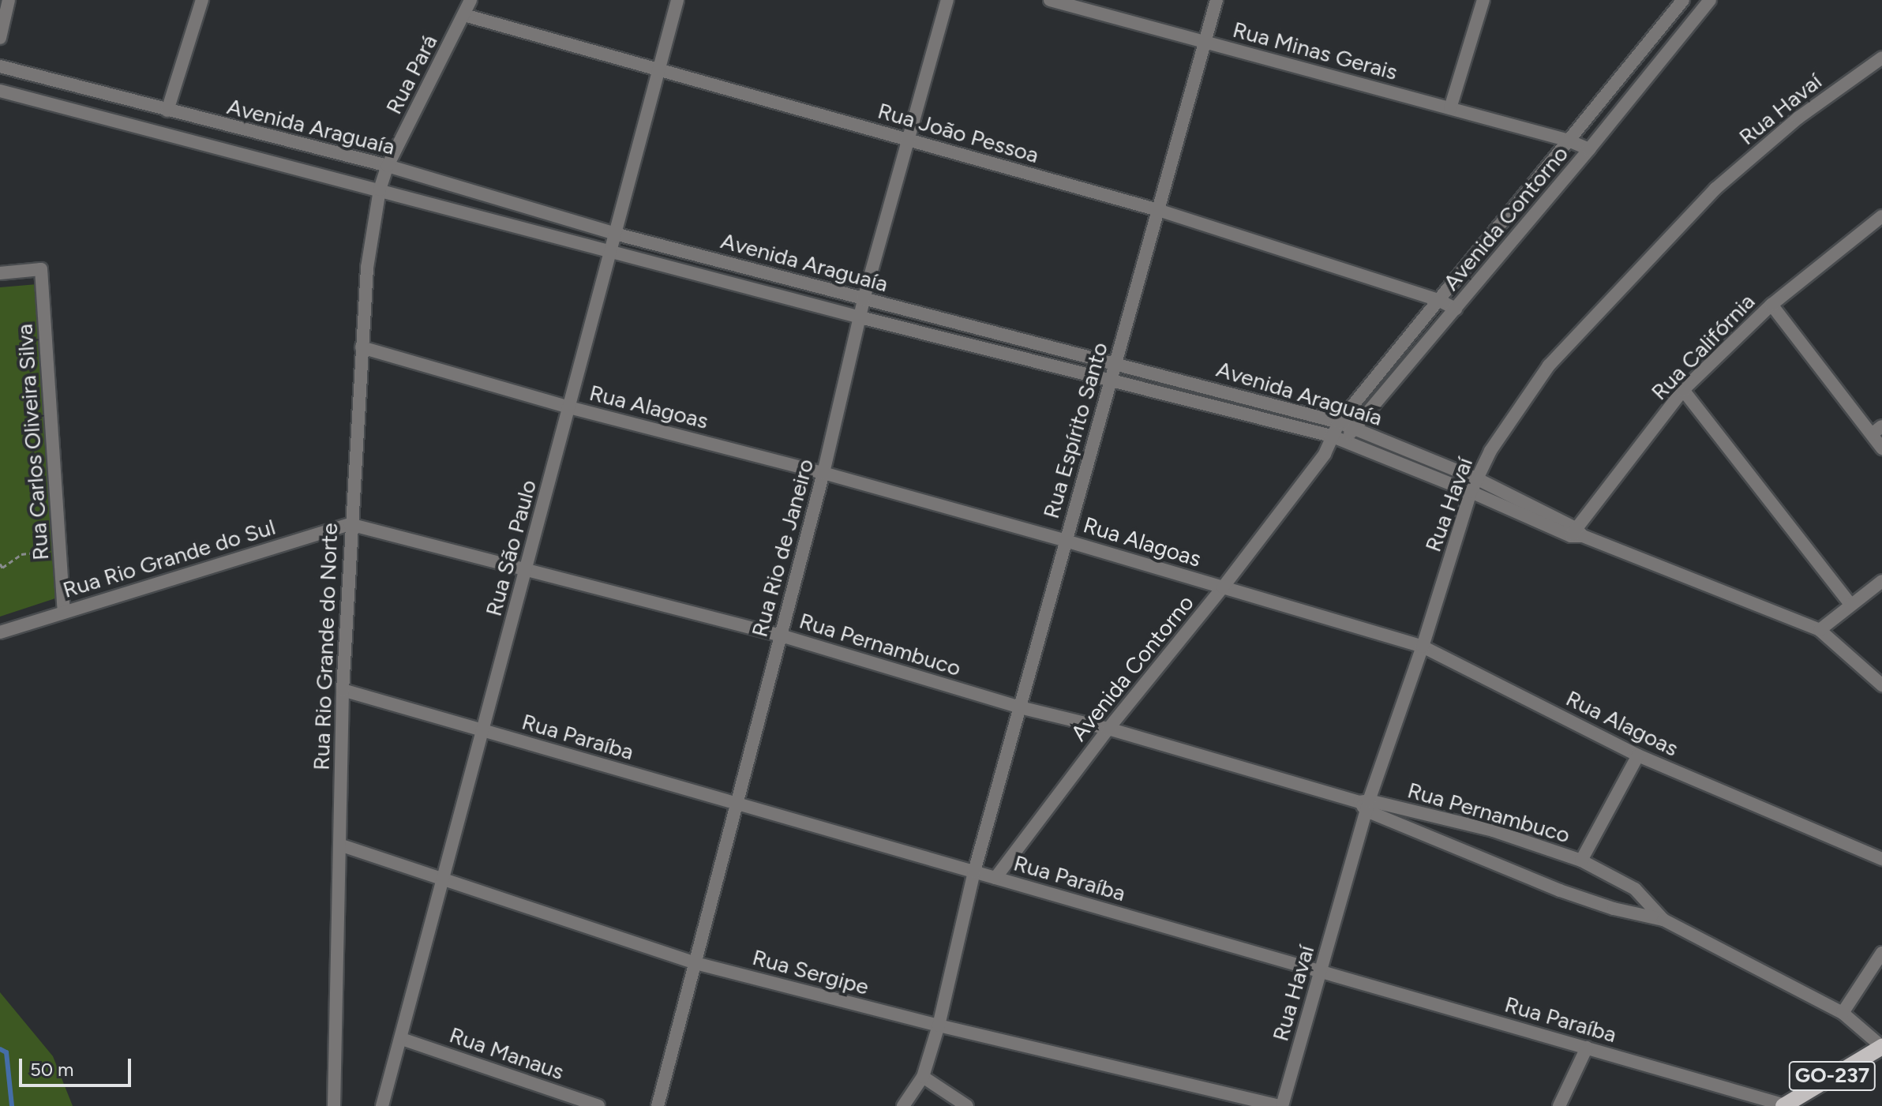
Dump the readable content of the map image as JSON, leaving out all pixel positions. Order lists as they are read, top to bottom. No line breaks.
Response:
{"streets":{"main road":["GO-237"],"street":["Rua Minas Gerais","Rua Pará","Rua Havaí","Avenida Araguaía","Rua João Pessoa","Avenida Contorno","Rua Califórnia","Rua Alagoas","Rua Espírito Santo","Rua Carlos Oliveira Silva","Rua São Paulo","Rua Rio de Janeiro","Rua Rio Grande do Sul","Rua Pernambuco","Rua Rio Grande do Norte","Rua Paraíba","Rua Sergipe","Rua Manaus"]},"crossings":[["Rua Minas Gerais","Avenida Contorno"],["Rua Minas Gerais","Rua Espírito Santo"],["Rua Pará","Avenida Araguaía"],["Rua Pará","Rua João Pessoa"],["Rua Pará","Rua Rio Grande do Norte"],["Rua Havaí","Avenida Araguaía"],["Rua Havaí","Rua Alagoas"],["Rua Havaí","Rua Pernambuco"],["Rua Havaí","Rua Paraíba"],["Rua Havaí","Rua Sergipe"],["Avenida Araguaía","Avenida Contorno"],["Avenida Araguaía","Rua Califórnia"],["Avenida Araguaía","Rua Espírito Santo"],["Avenida Araguaía","Rua São Paulo"],["Avenida Araguaía","Rua Rio de Janeiro"],["Avenida Araguaía","Rua Rio Grande do Norte"],["Rua João Pessoa","Avenida Contorno"],["Rua João Pessoa","Rua Espírito Santo"],["Rua João Pessoa","Rua São Paulo"],["Rua João Pessoa","Rua Rio de Janeiro"],["Avenida Contorno","Rua Alagoas"],["Avenida Contorno","Rua Pernambuco"],["Avenida Contorno","Rua Paraíba"],["Rua Alagoas","Rua Espírito Santo"],["Rua Alagoas","Rua São Paulo"],["Rua Alagoas","Rua Rio de Janeiro"],["Rua Alagoas","Rua Rio Grande do Norte"],["Rua Espírito Santo","Rua Pernambuco"],["Rua Espírito Santo","Rua Paraíba"],["Rua Espírito Santo","Rua Sergipe"],["Rua Carlos Oliveira Silva","Rua Rio Grande do Sul"],["Rua São Paulo","Rua Pernambuco"],["Rua São Paulo","Rua Paraíba"],["Rua São Paulo","Rua Sergipe"],["Rua São Paulo","Rua Manaus"],["Rua Rio de Janeiro","Rua Pernambuco"],["Rua Rio de Janeiro","Rua Paraíba"],["Rua Rio de Janeiro","Rua Sergipe"],["Rua Rio Grande do Sul","Rua Pernambuco"],["Rua Rio Grande do Sul","Rua Rio Grande do Norte"],["Rua Pernambuco","Rua Rio Grande do Norte"],["Rua Pernambuco","GO-237"],["Rua Rio Grande do Norte","Rua Paraíba"],["Rua Rio Grande do Norte","Rua Sergipe"],["Rua Paraíba","GO-237"]],"scale_bar":"50 m"}
